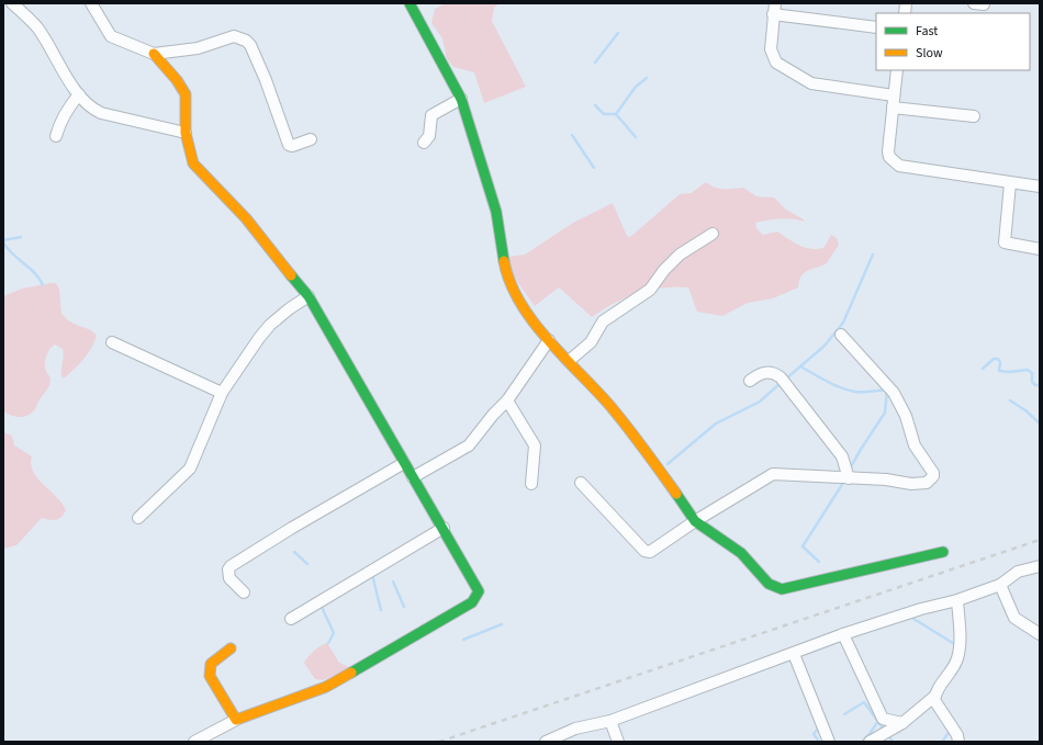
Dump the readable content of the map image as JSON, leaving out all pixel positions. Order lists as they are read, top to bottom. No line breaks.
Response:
{"legend":["Fast","Slow"]}
